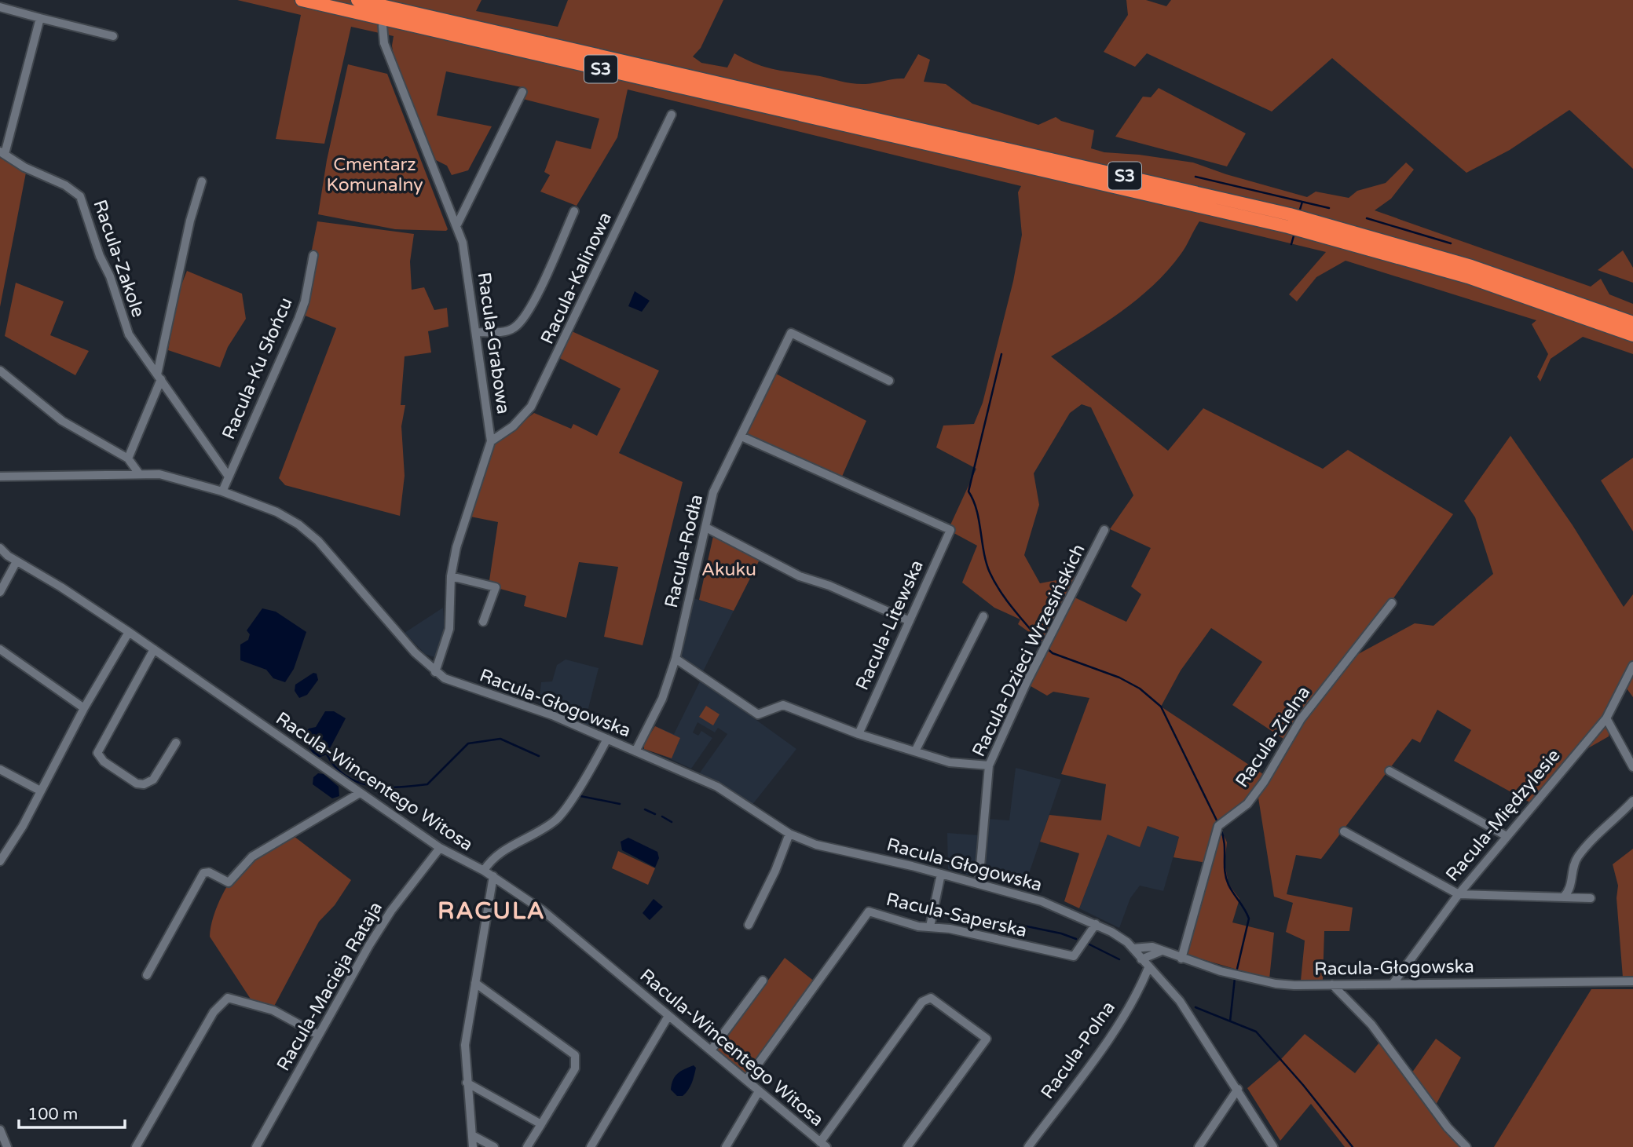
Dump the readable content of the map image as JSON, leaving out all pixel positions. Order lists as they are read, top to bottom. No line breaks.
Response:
{"streets":{"highway":["S3"],"street":["Racula-Zakole","Racula-Kalinowa","Racula-Grabowa","Racula-Ku Słońcu","Racula-Rodła","Racula-Litewska","Racula-Dzieci Wrzesińskich","Racula-Głogowska","Racula-Zielna","Racula-Wincentego Witosa","Racula-Międzylesie","Racula-Saperska","Racula-Macieja Rataja","Racula-Polna"]},"crossings":[["Racula-Zakole","Racula-Ku Słońcu"],["Racula-Kalinowa","Racula-Grabowa"],["Racula-Grabowa","Racula-Głogowska"],["Racula-Ku Słońcu","Racula-Głogowska"],["Racula-Rodła","Racula-Litewska"],["Racula-Rodła","Racula-Głogowska"],["Racula-Dzieci Wrzesińskich","Racula-Głogowska"],["Racula-Głogowska","Racula-Zielna"],["Racula-Głogowska","Racula-Międzylesie"],["Racula-Głogowska","Racula-Saperska"],["Racula-Głogowska","Racula-Polna"],["Racula-Wincentego Witosa","Racula-Saperska"],["Racula-Wincentego Witosa","Racula-Macieja Rataja"]],"districts":["RACULA"],"parks":["Cmentarz Komunalny","Akuku"],"scale_bar":"100 m"}
